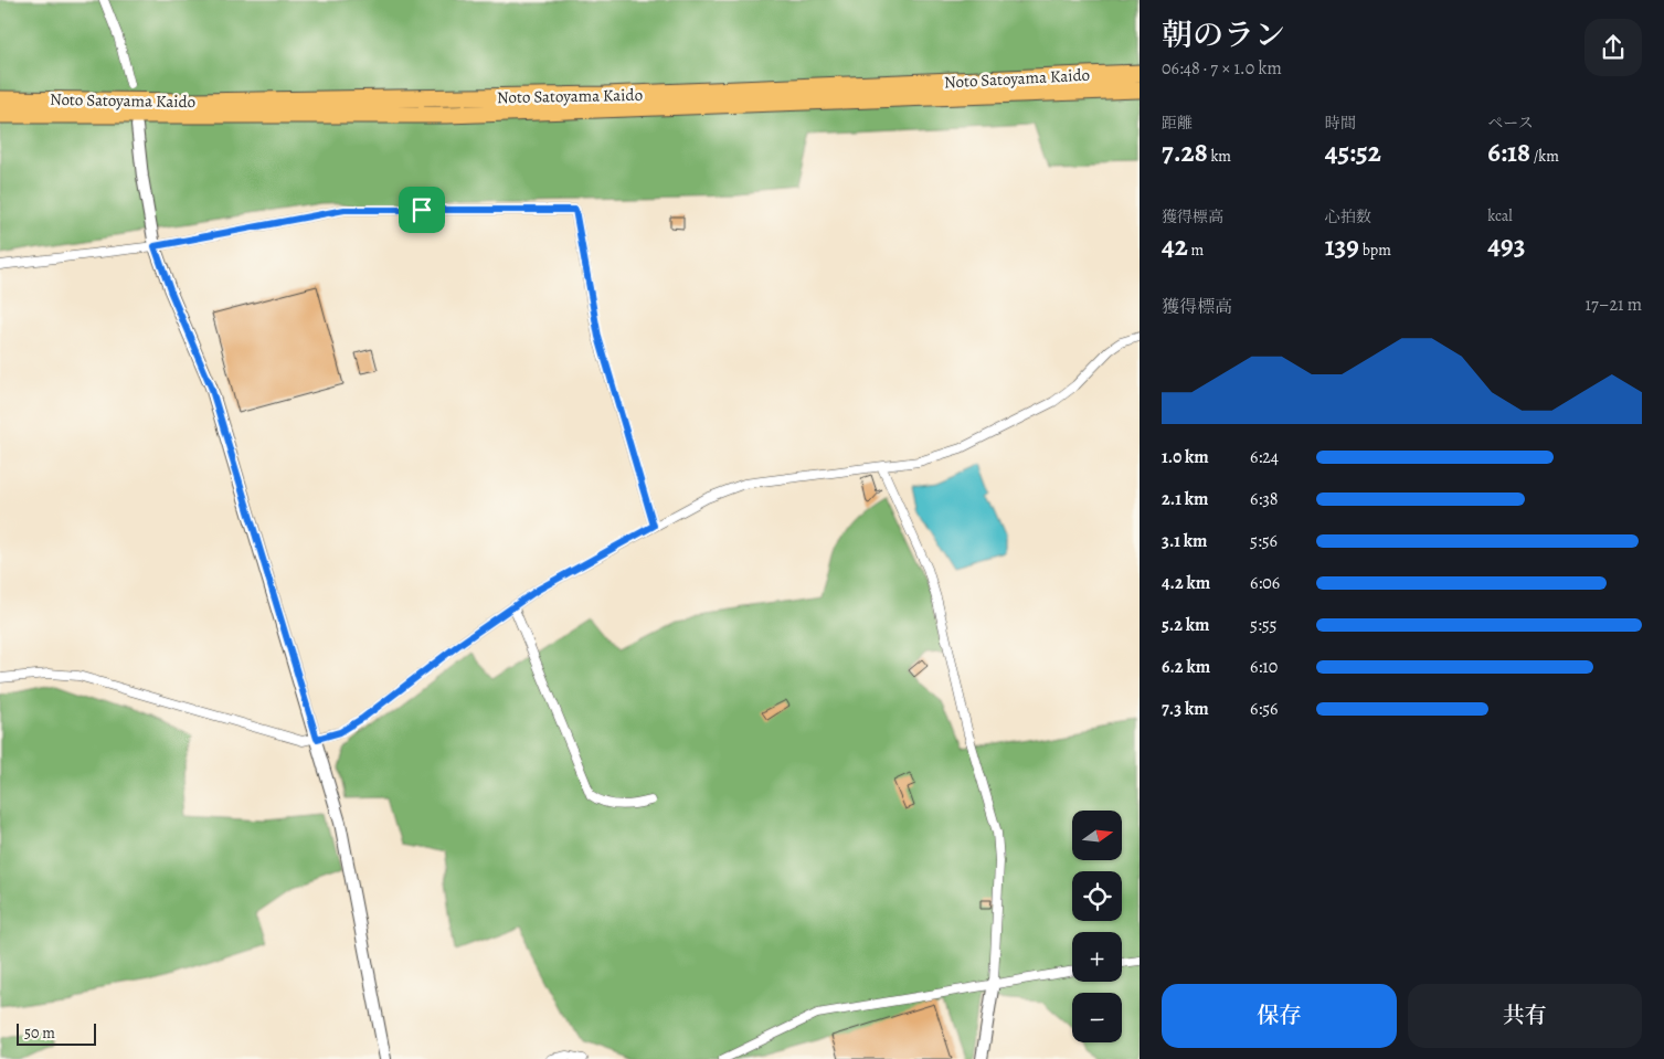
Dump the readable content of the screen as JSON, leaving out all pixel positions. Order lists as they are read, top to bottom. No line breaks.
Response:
{"streets":{"highway":["Noto Satoyama Kaido"]},"scale_bar":"50 m","north":"right","page":{"heading":["朝のラン","06:48 · 7 × 1.0 km"],"stats":[["距離","7.28 km"],["時間","45:52"],["ペース","6:18 /km"],["獲得標高","42 m"],["心拍数","139 bpm"],["kcal","493"]],"chart":["獲得標高","17–21 m"],"list":[{"name":"1.0 km","note":"6:24"},{"name":"2.1 km","note":"6:38"},{"name":"3.1 km","note":"5:56"},{"name":"4.2 km","note":"6:06"},{"name":"5.2 km","note":"5:55"},{"name":"6.2 km","note":"6:10"},{"name":"7.3 km","note":"6:56"}],"map_buttons":["+","−"],"buttons":["保存","共有"],"scale":"50 m"}}
